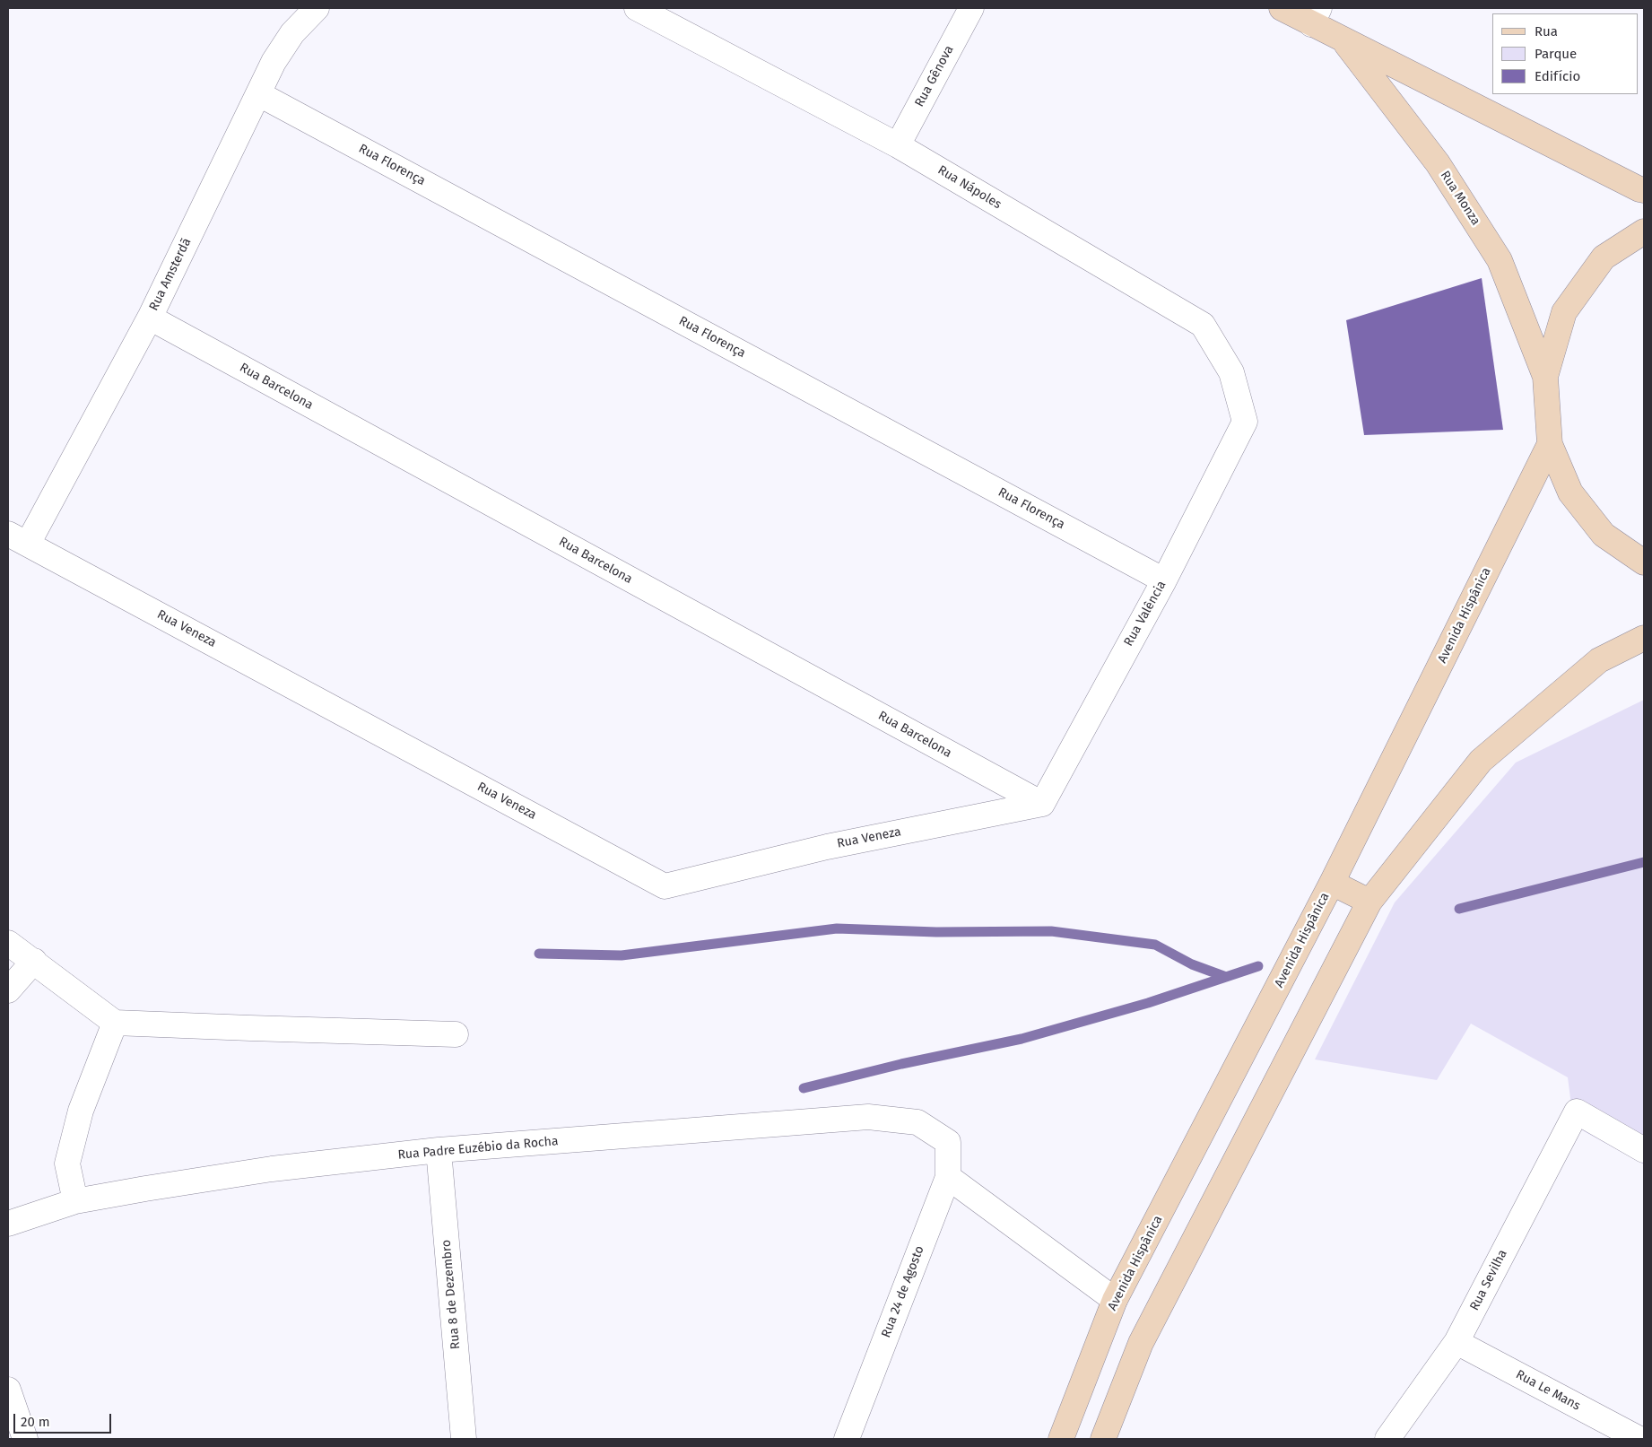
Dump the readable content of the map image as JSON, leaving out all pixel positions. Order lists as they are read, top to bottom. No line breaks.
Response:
{"streets":{"main road":["Rua Monza","Avenida Hispânica"],"street":["Rua Gênova","Rua Florença","Rua Nápoles","Rua Amsterdã","Rua Barcelona","Rua Valência","Rua Veneza","Rua Padre Euzébio da Rocha","Rua Sevilha","Rua 24 de Agosto","Rua 8 de Dezembro","Rua Le Mans"]},"crossings":[["Rua Gênova","Rua Nápoles"],["Rua Florença","Rua Amsterdã"],["Rua Florença","Rua Valência"],["Rua Nápoles","Rua Valência"],["Rua Amsterdã","Rua Barcelona"],["Rua Amsterdã","Rua Veneza"],["Rua Barcelona","Rua Valência"],["Rua Barcelona","Rua Veneza"],["Rua Valência","Rua Veneza"],["Rua Padre Euzébio da Rocha","Rua 24 de Agosto"],["Rua Padre Euzébio da Rocha","Rua 8 de Dezembro"],["Rua Sevilha","Rua Le Mans"]],"legend":["Rua","Parque","Edifício"],"scale_bar":"20 m"}
